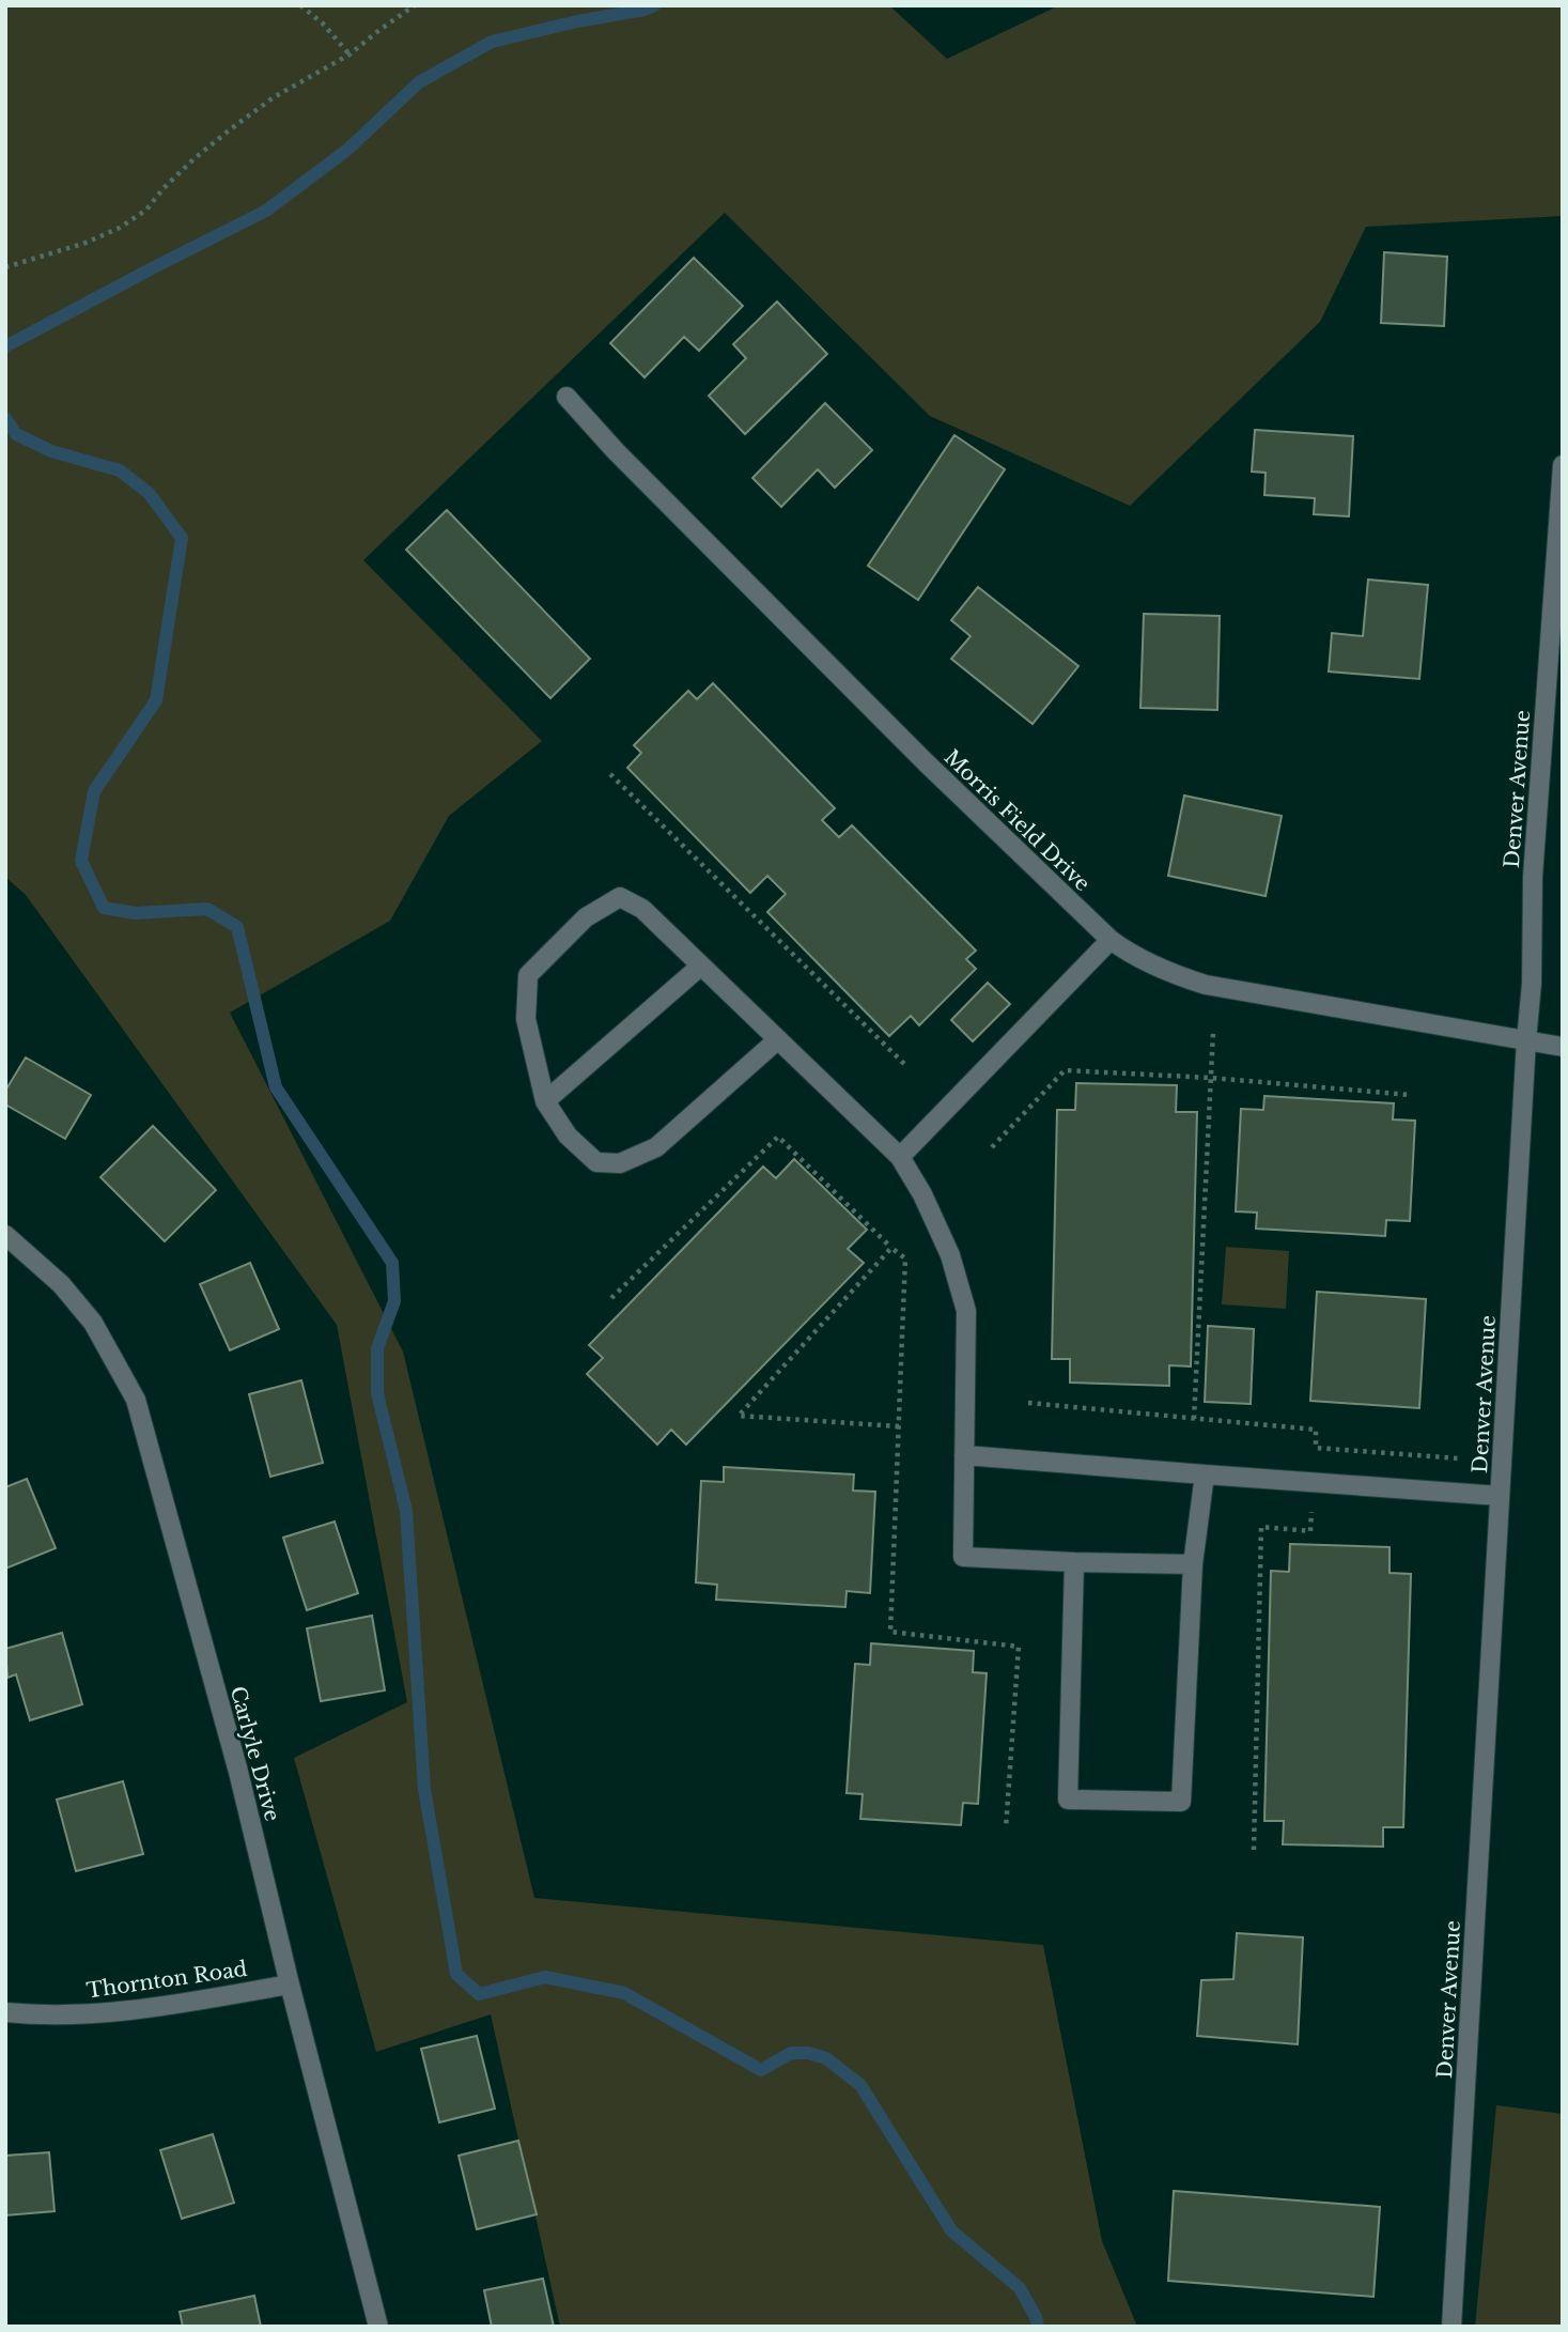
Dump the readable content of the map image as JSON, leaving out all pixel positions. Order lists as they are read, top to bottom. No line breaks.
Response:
{"streets":{"street":["Denver Avenue","Morris Field Drive","Carlyle Drive","Thornton Road"]},"crossings":[["Denver Avenue","Morris Field Drive"],["Carlyle Drive","Thornton Road"]]}
